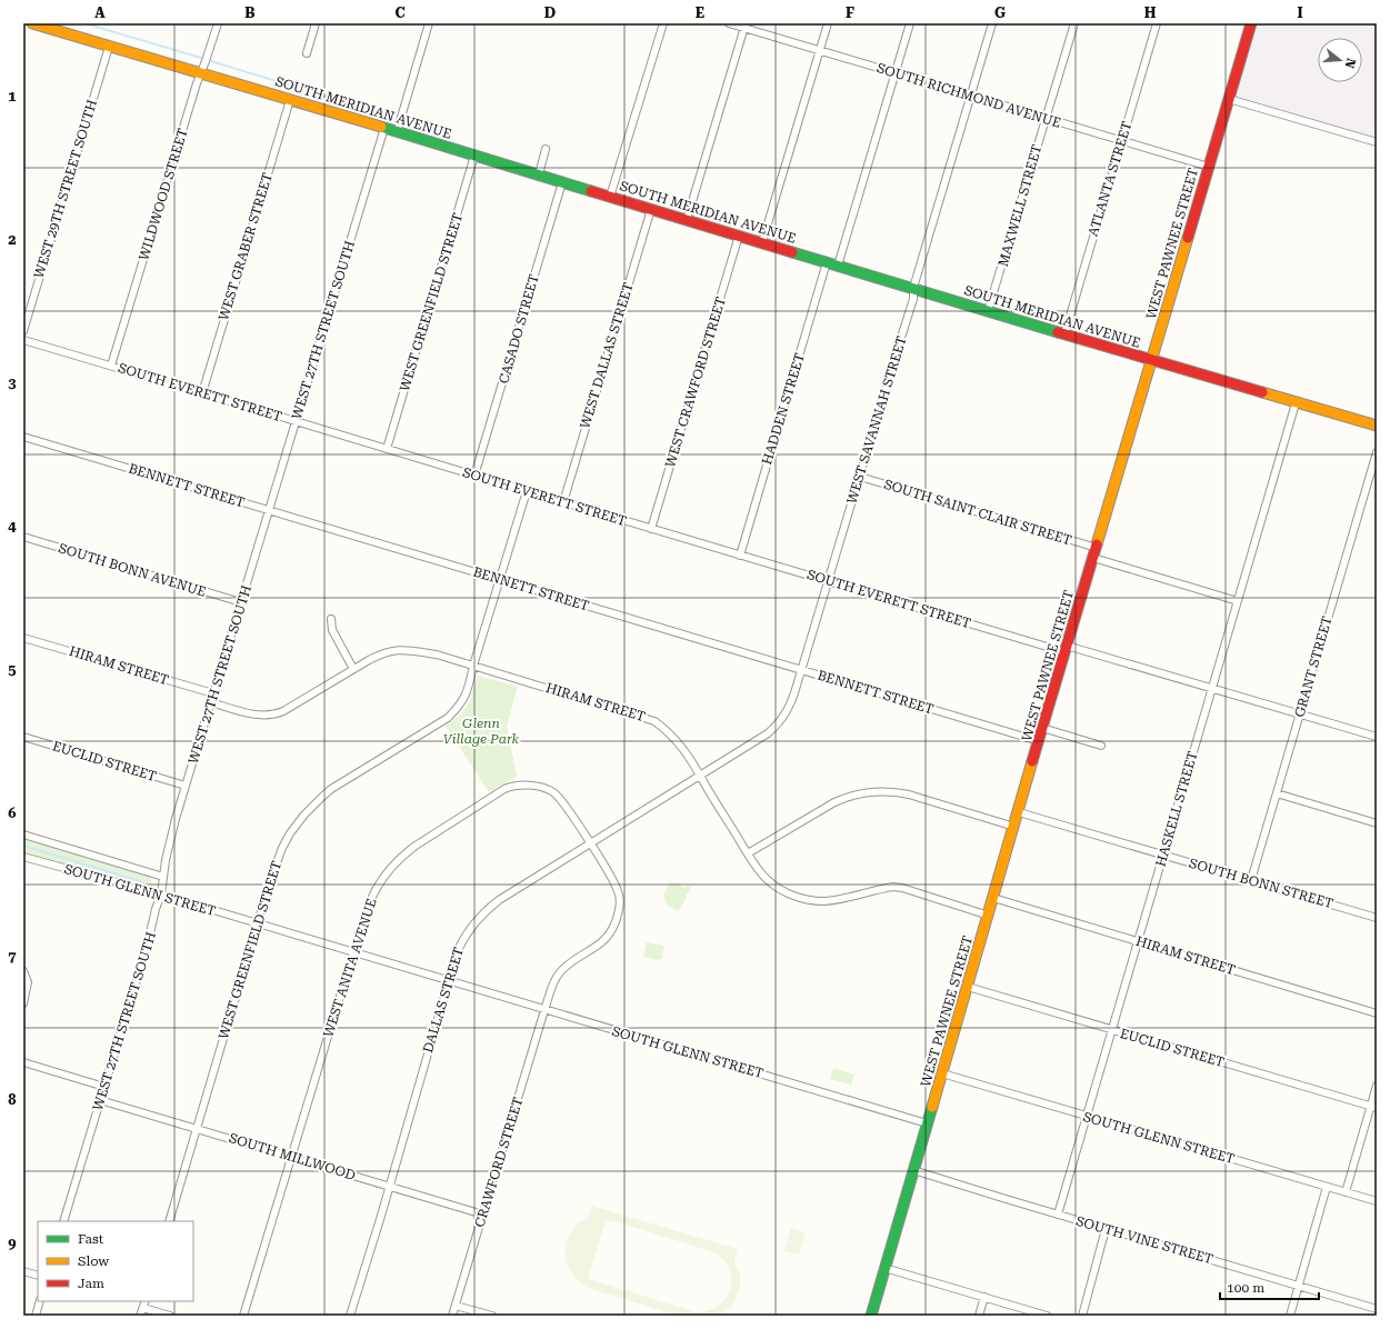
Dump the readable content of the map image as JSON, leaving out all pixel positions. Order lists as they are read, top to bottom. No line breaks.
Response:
{"streets":{"main road":["SOUTH MERIDIAN AVENUE","WEST PAWNEE STREET"],"street":["SOUTH RICHMOND AVENUE","ATLANTA STREET","WEST 29TH STREET SOUTH","WILDWOOD STREET","MAXWELL STREET","WEST GRABER STREET","WEST GREENFIELD STREET","CASADO STREET","WEST 27TH STREET SOUTH","WEST DALLAS STREET","WEST CRAWFORD STREET","SOUTH EVERETT STREET","HADDEN STREET","WEST SAVANNAH STREET","BENNETT STREET","SOUTH SAINT CLAIR STREET","SOUTH BONN AVENUE","HIRAM STREET","GRANT STREET","EUCLID STREET","HASKELL STREET","SOUTH BONN STREET","SOUTH GLENN STREET","WEST ANITA AVENUE","DALLAS STREET","SOUTH MILLWOOD","CRAWFORD STREET","SOUTH VINE STREET"]},"crossings":[["SOUTH RICHMOND AVENUE","ATLANTA STREET"],["SOUTH RICHMOND AVENUE","MAXWELL STREET"],["SOUTH RICHMOND AVENUE","WEST PAWNEE STREET"],["SOUTH RICHMOND AVENUE","WEST SAVANNAH STREET"],["SOUTH MERIDIAN AVENUE","ATLANTA STREET"],["SOUTH MERIDIAN AVENUE","WEST 29TH STREET SOUTH"],["SOUTH MERIDIAN AVENUE","WILDWOOD STREET"],["SOUTH MERIDIAN AVENUE","MAXWELL STREET"],["SOUTH MERIDIAN AVENUE","WEST PAWNEE STREET"],["SOUTH MERIDIAN AVENUE","WEST GRABER STREET"],["SOUTH MERIDIAN AVENUE","WEST GREENFIELD STREET"],["SOUTH MERIDIAN AVENUE","CASADO STREET"],["SOUTH MERIDIAN AVENUE","WEST 27TH STREET SOUTH"],["SOUTH MERIDIAN AVENUE","WEST DALLAS STREET"],["SOUTH MERIDIAN AVENUE","WEST CRAWFORD STREET"],["SOUTH MERIDIAN AVENUE","HADDEN STREET"],["SOUTH MERIDIAN AVENUE","WEST SAVANNAH STREET"],["SOUTH MERIDIAN AVENUE","HASKELL STREET"],["WILDWOOD STREET","SOUTH EVERETT STREET"],["WEST PAWNEE STREET","SOUTH EVERETT STREET"],["WEST PAWNEE STREET","BENNETT STREET"],["WEST PAWNEE STREET","SOUTH SAINT CLAIR STREET"],["WEST PAWNEE STREET","HIRAM STREET"],["WEST PAWNEE STREET","EUCLID STREET"],["WEST PAWNEE STREET","SOUTH BONN STREET"],["WEST PAWNEE STREET","SOUTH GLENN STREET"],["WEST PAWNEE STREET","SOUTH VINE STREET"],["WEST GRABER STREET","SOUTH EVERETT STREET"],["WEST GREENFIELD STREET","SOUTH EVERETT STREET"],["WEST GREENFIELD STREET","BENNETT STREET"],["WEST GREENFIELD STREET","HIRAM STREET"],["WEST GREENFIELD STREET","SOUTH GLENN STREET"],["WEST GREENFIELD STREET","SOUTH MILLWOOD"],["CASADO STREET","SOUTH EVERETT STREET"],["WEST 27TH STREET SOUTH","SOUTH EVERETT STREET"],["WEST 27TH STREET SOUTH","BENNETT STREET"],["WEST 27TH STREET SOUTH","SOUTH BONN AVENUE"],["WEST 27TH STREET SOUTH","HIRAM STREET"],["WEST 27TH STREET SOUTH","EUCLID STREET"],["WEST 27TH STREET SOUTH","SOUTH GLENN STREET"],["WEST 27TH STREET SOUTH","SOUTH MILLWOOD"],["WEST DALLAS STREET","SOUTH EVERETT STREET"],["WEST CRAWFORD STREET","SOUTH EVERETT STREET"],["SOUTH EVERETT STREET","HADDEN STREET"],["SOUTH EVERETT STREET","WEST SAVANNAH STREET"],["SOUTH EVERETT STREET","GRANT STREET"],["SOUTH EVERETT STREET","HASKELL STREET"],["WEST SAVANNAH STREET","BENNETT STREET"],["WEST SAVANNAH STREET","SOUTH SAINT CLAIR STREET"],["WEST SAVANNAH STREET","HIRAM STREET"],["WEST SAVANNAH STREET","DALLAS STREET"],["HIRAM STREET","HASKELL STREET"],["HIRAM STREET","DALLAS STREET"],["GRANT STREET","SOUTH BONN STREET"],["EUCLID STREET","HASKELL STREET"],["HASKELL STREET","SOUTH BONN STREET"],["HASKELL STREET","SOUTH GLENN STREET"],["HASKELL STREET","SOUTH VINE STREET"],["SOUTH GLENN STREET","WEST ANITA AVENUE"],["SOUTH GLENN STREET","DALLAS STREET"],["SOUTH GLENN STREET","CRAWFORD STREET"],["WEST ANITA AVENUE","DALLAS STREET"],["WEST ANITA AVENUE","SOUTH MILLWOOD"],["DALLAS STREET","SOUTH MILLWOOD"],["SOUTH MILLWOOD","CRAWFORD STREET"]],"parks":["Glenn Village Park"],"legend":["Fast","Slow","Jam"],"scale_bar":"100 m","north":"right","grid":{"columns":["A","B","C","D","E","F","G","H","I"],"rows":["1","2","3","4","5","6","7","8","9"]}}
